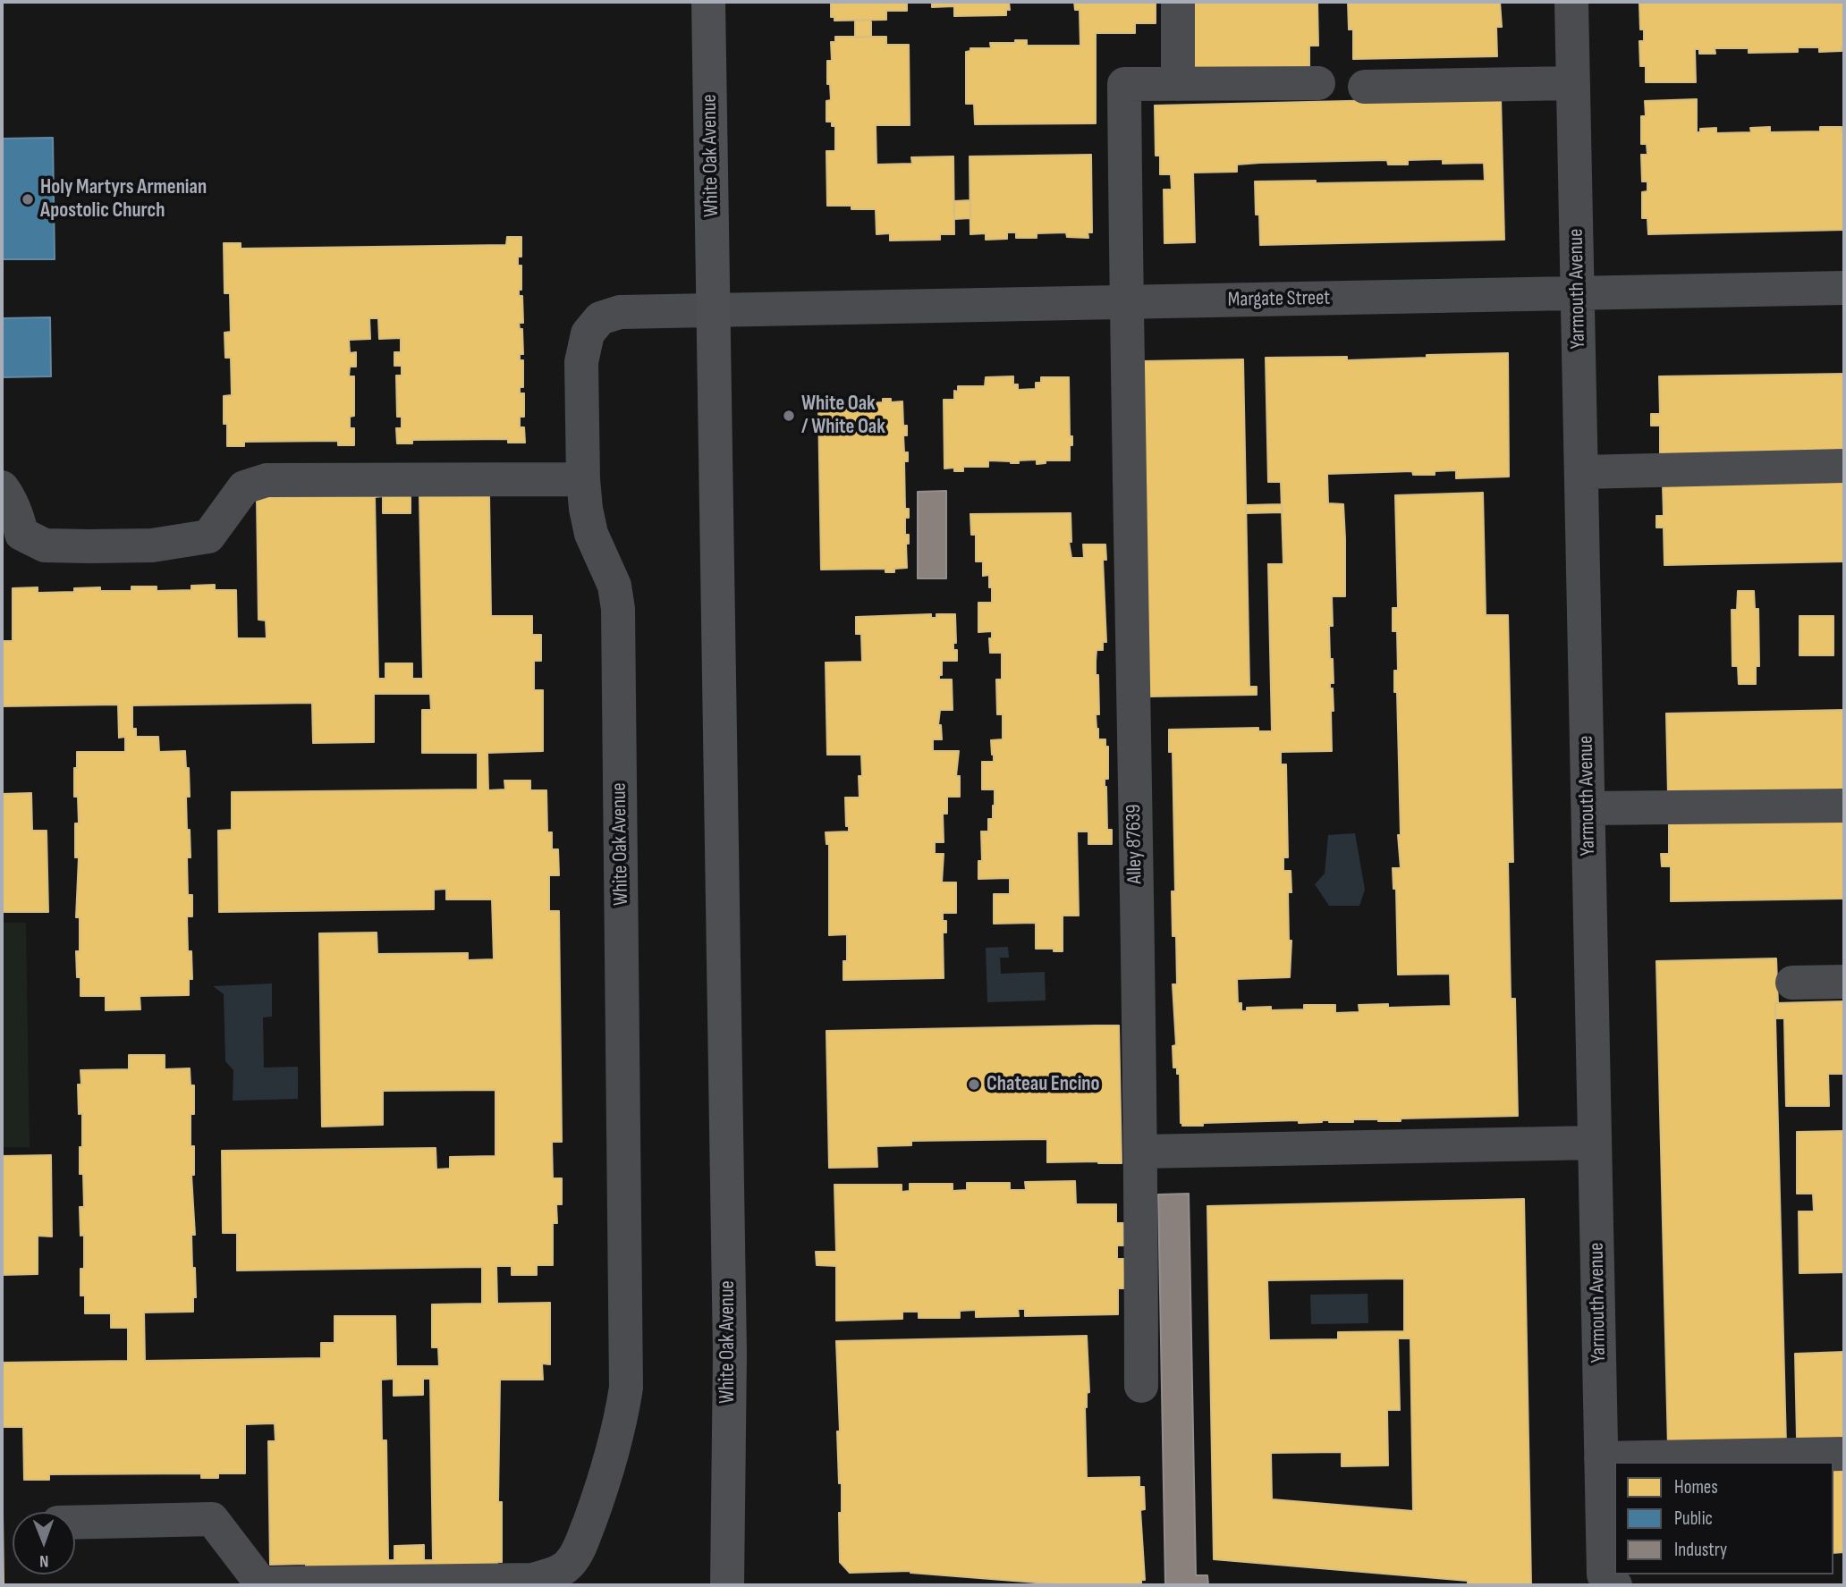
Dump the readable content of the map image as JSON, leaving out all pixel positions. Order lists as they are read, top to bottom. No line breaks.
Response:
{"streets":{"main road":["White Oak Avenue"],"street":["Yarmouth Avenue","Margate Street","Alley 87639"]},"crossings":[["White Oak Avenue","Margate Street"],["Yarmouth Avenue","Margate Street"],["Margate Street","Alley 87639"]],"places":["Holy Martyrs Armenian Apostolic Church","White Oak / White Oak","Chateau Encino"],"legend":["Homes","Public","Industry"],"north":"bottom"}
